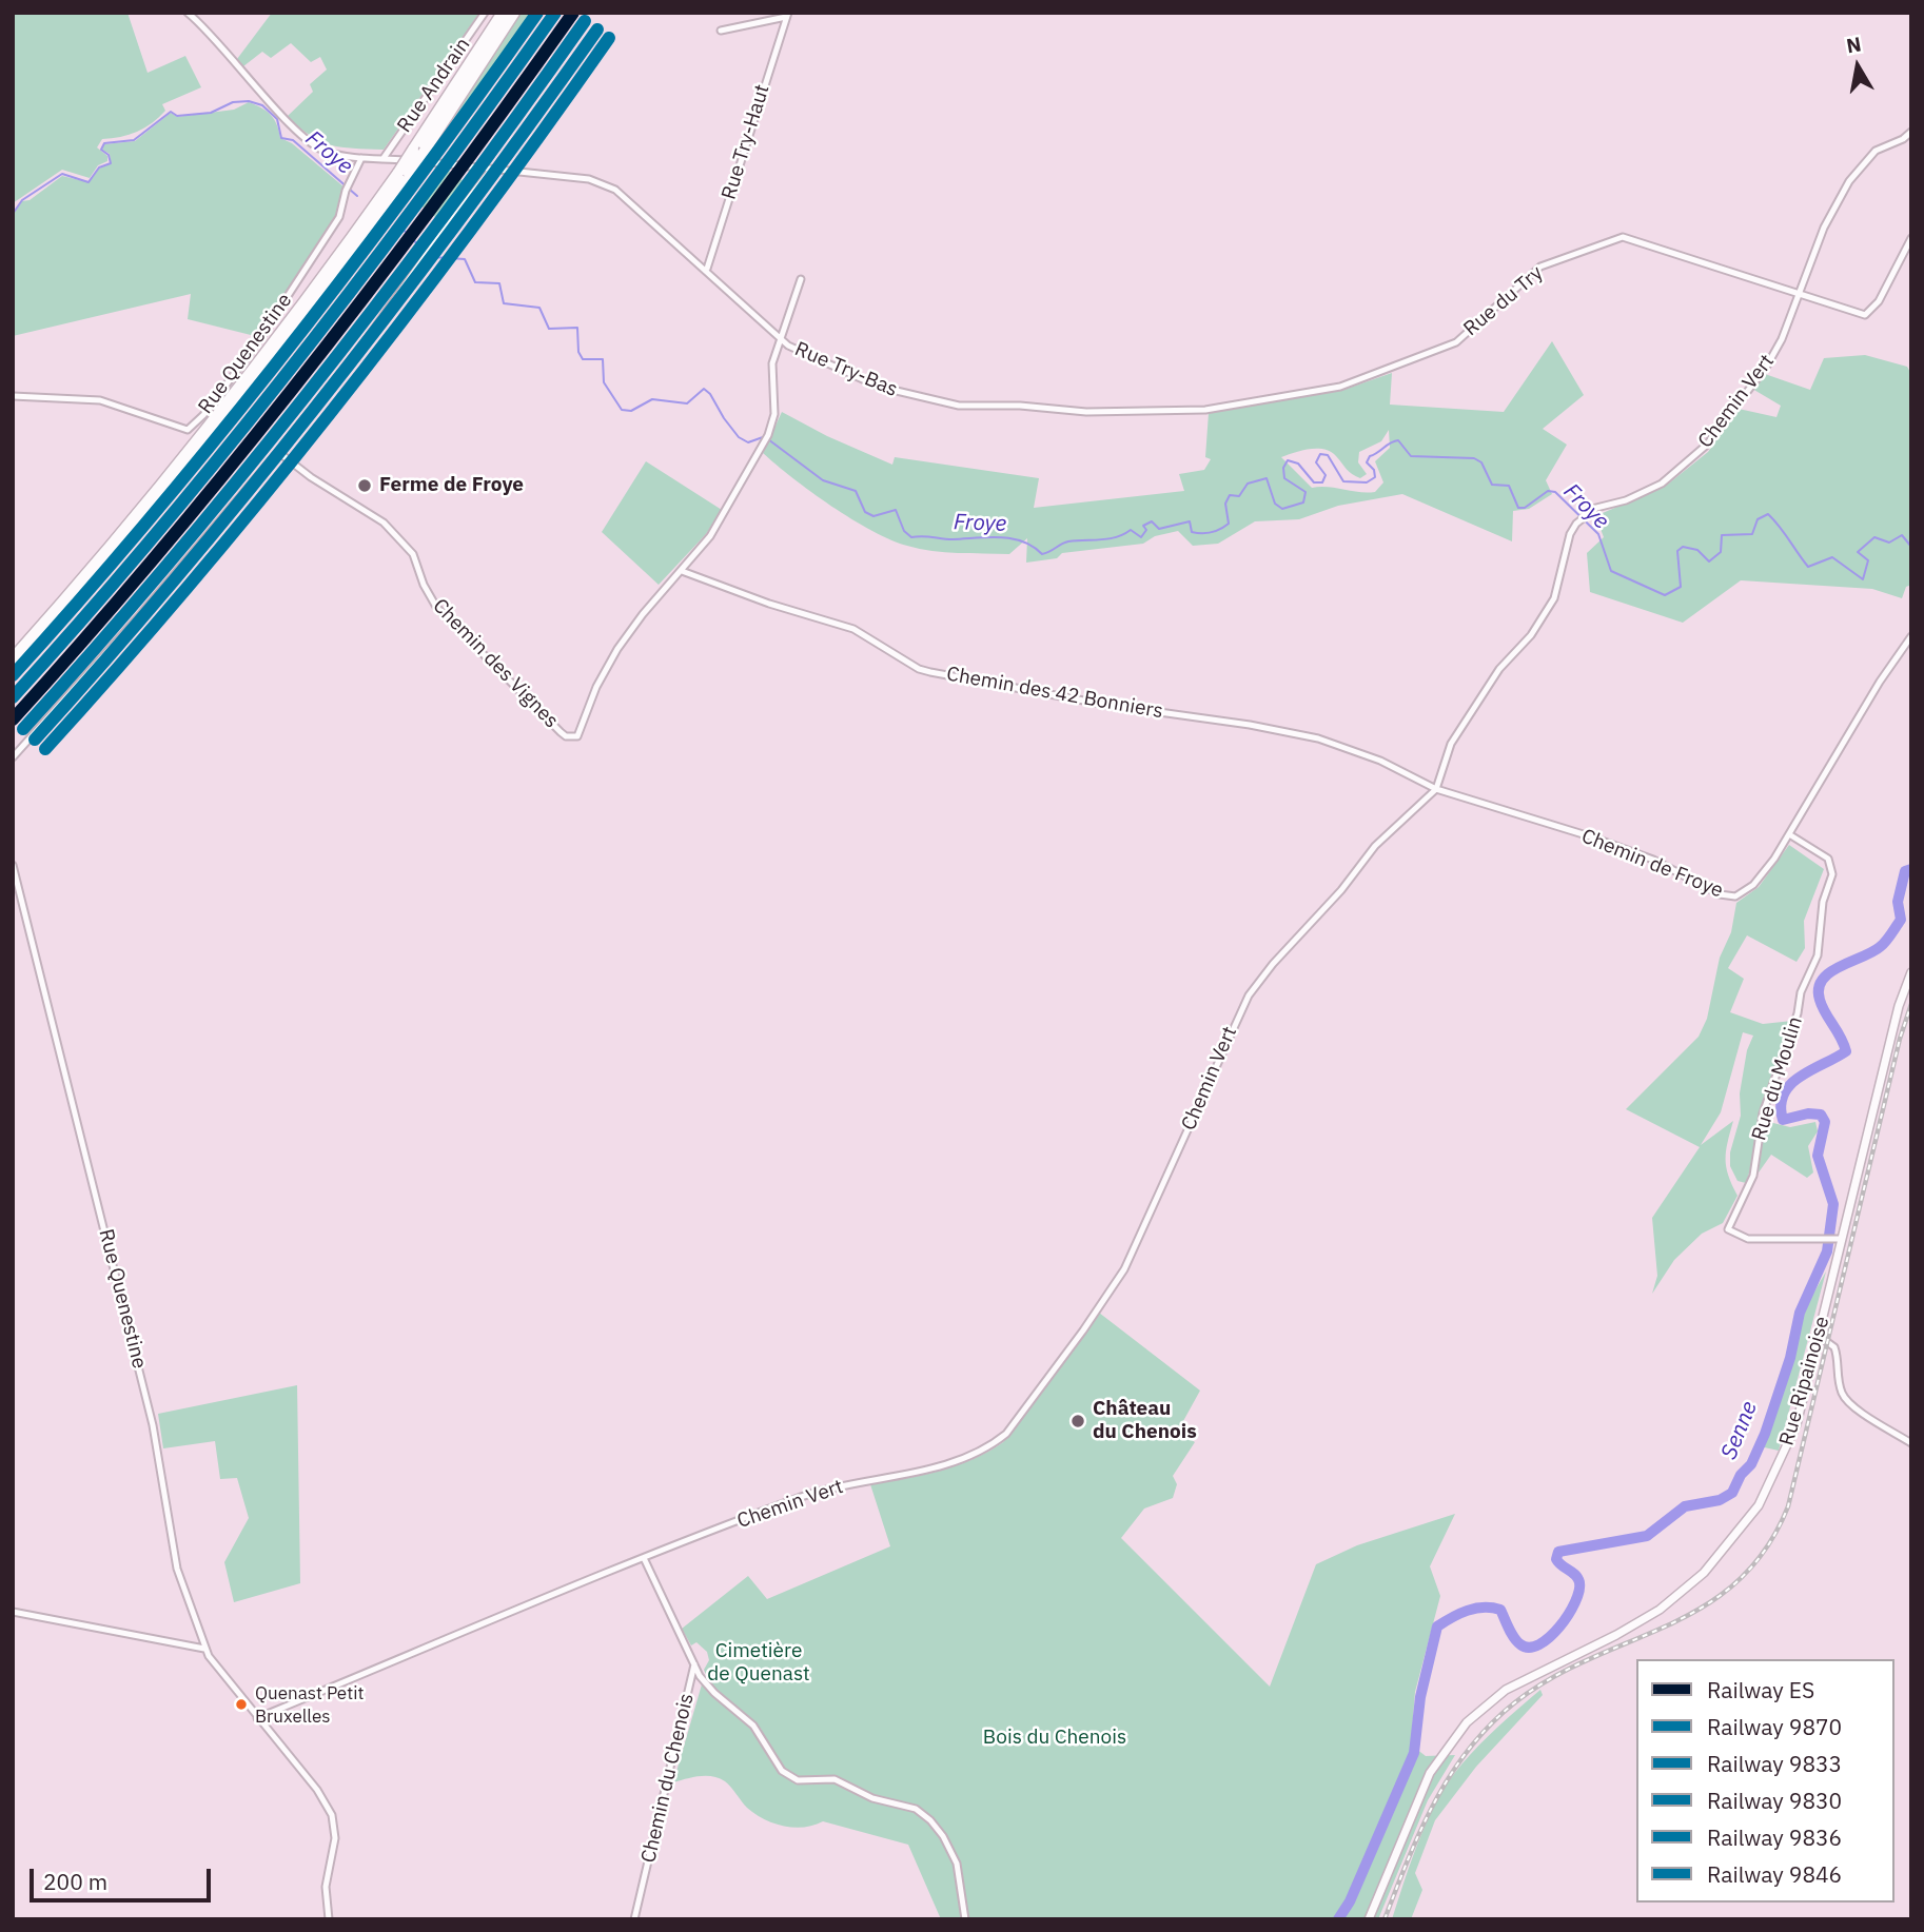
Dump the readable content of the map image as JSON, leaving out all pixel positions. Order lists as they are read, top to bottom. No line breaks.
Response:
{"streets":{"street":["Rue Andrain","Rue Try-Haut","Rue du Try","Rue Quenestine","Rue Try-Bas","Chemin Vert","Chemin des Vignes","Chemin des 42 Bonniers","Chemin de Froye","Rue du Moulin","Rue Ripainoise","Chemin du Chenois"]},"crossings":[["Rue Andrain","Rue Try-Bas"],["Rue Try-Haut","Rue Try-Bas"],["Rue du Try","Rue Try-Bas"],["Rue du Try","Chemin Vert"],["Rue Quenestine","Rue Try-Bas"],["Rue Quenestine","Chemin Vert"],["Rue Try-Bas","Chemin des Vignes"],["Rue Try-Bas","Chemin des 42 Bonniers"],["Chemin Vert","Chemin des 42 Bonniers"],["Chemin Vert","Chemin de Froye"],["Chemin Vert","Chemin du Chenois"],["Chemin des Vignes","Chemin des 42 Bonniers"],["Chemin des 42 Bonniers","Chemin de Froye"],["Chemin de Froye","Rue du Moulin"],["Rue du Moulin","Rue Ripainoise"]],"water":["Froye","Senne"],"parks":["Cimetière de Quenast","Bois du Chenois"],"places":["Ferme de Froye","Château du Chenois","Quenast Petit Bruxelles"],"lines":["rail line ES","rail line 9833","rail line 9836","rail line 9870","rail line 9830","rail line 9846"],"legend":["Railway ES","Railway 9870","Railway 9833","Railway 9830","Railway 9836","Railway 9846"],"scale_bar":"200 m","north":"top"}
